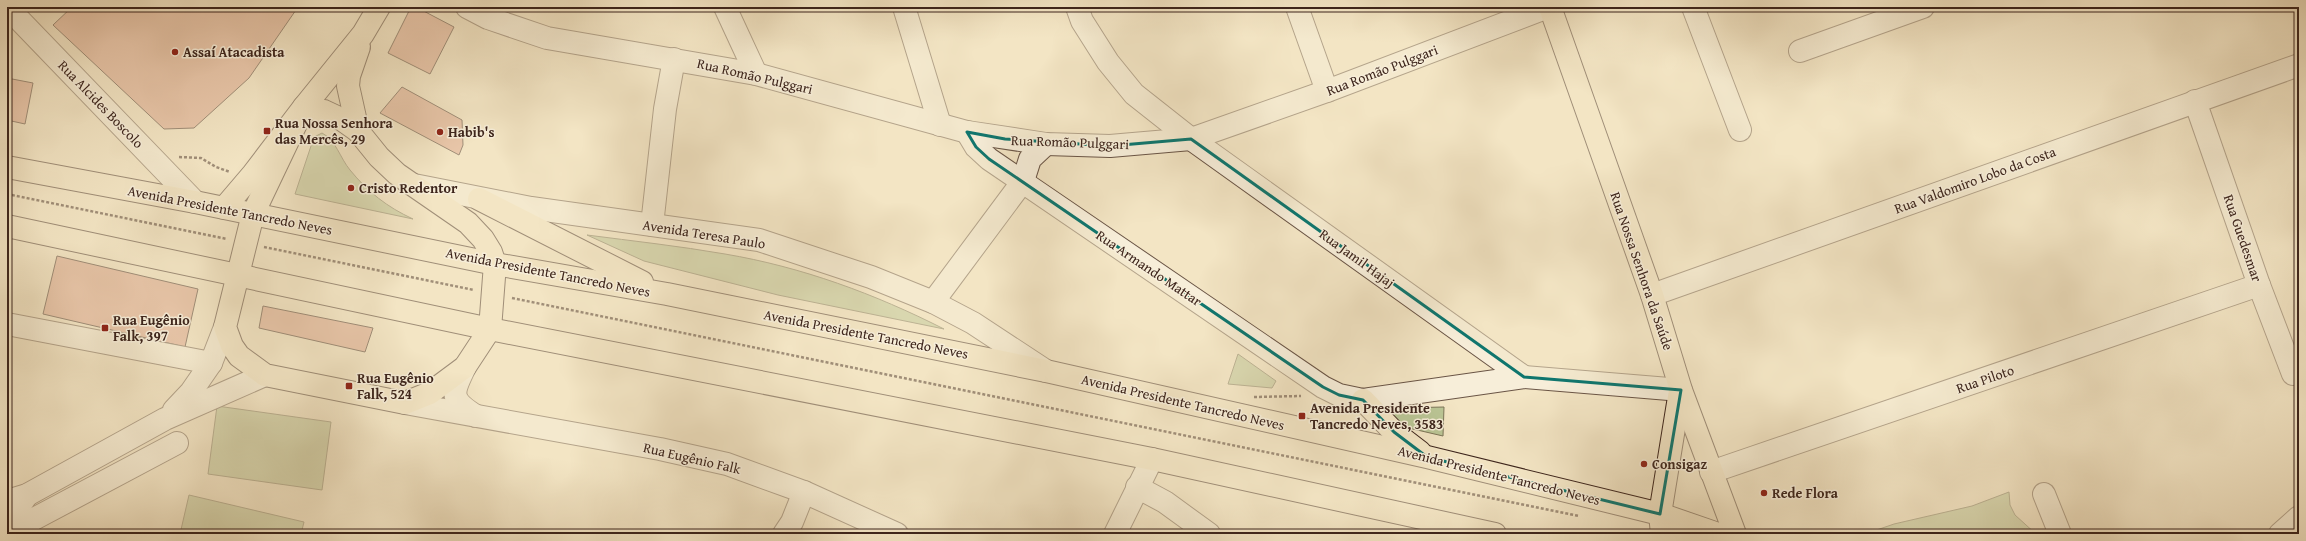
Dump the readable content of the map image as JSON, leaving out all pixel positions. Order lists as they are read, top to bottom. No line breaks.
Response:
{"streets":{"main road":["Avenida Presidente Tancredo Neves","Avenida Teresa Paulo","Rua Nossa Senhora da Saúde","Rua Eugênio Falk"],"street":["Rua Romão Pulggari","Rua Alcides Boscolo","Rua Valdomiro Lobo da Costa","Rua Guedesmar","Rua Jamil Hajaj","Rua Armando Mattar","Rua Piloto"]},"crossings":[["Rua Romão Pulggari","Rua Jamil Hajaj"],["Rua Romão Pulggari","Rua Armando Mattar"],["Rua Romão Pulggari","Rua Nossa Senhora da Saúde"],["Rua Alcides Boscolo","Avenida Presidente Tancredo Neves"],["Rua Valdomiro Lobo da Costa","Rua Guedesmar"],["Rua Valdomiro Lobo da Costa","Rua Nossa Senhora da Saúde"],["Avenida Presidente Tancredo Neves","Avenida Teresa Paulo"],["Rua Guedesmar","Rua Piloto"],["Rua Jamil Hajaj","Rua Armando Mattar"],["Rua Armando Mattar","Rua Nossa Senhora da Saúde"],["Rua Nossa Senhora da Saúde","Rua Piloto"]],"places":{"other":["Assaí Atacadista","Habib's","Cristo Redentor","Consigaz","Rede Flora"],"transit":["Rua Nossa Senhora das Mercês, 29","Rua Eugênio Falk, 397","Rua Eugênio Falk, 524","Avenida Presidente Tancredo Neves, 3583"]}}
